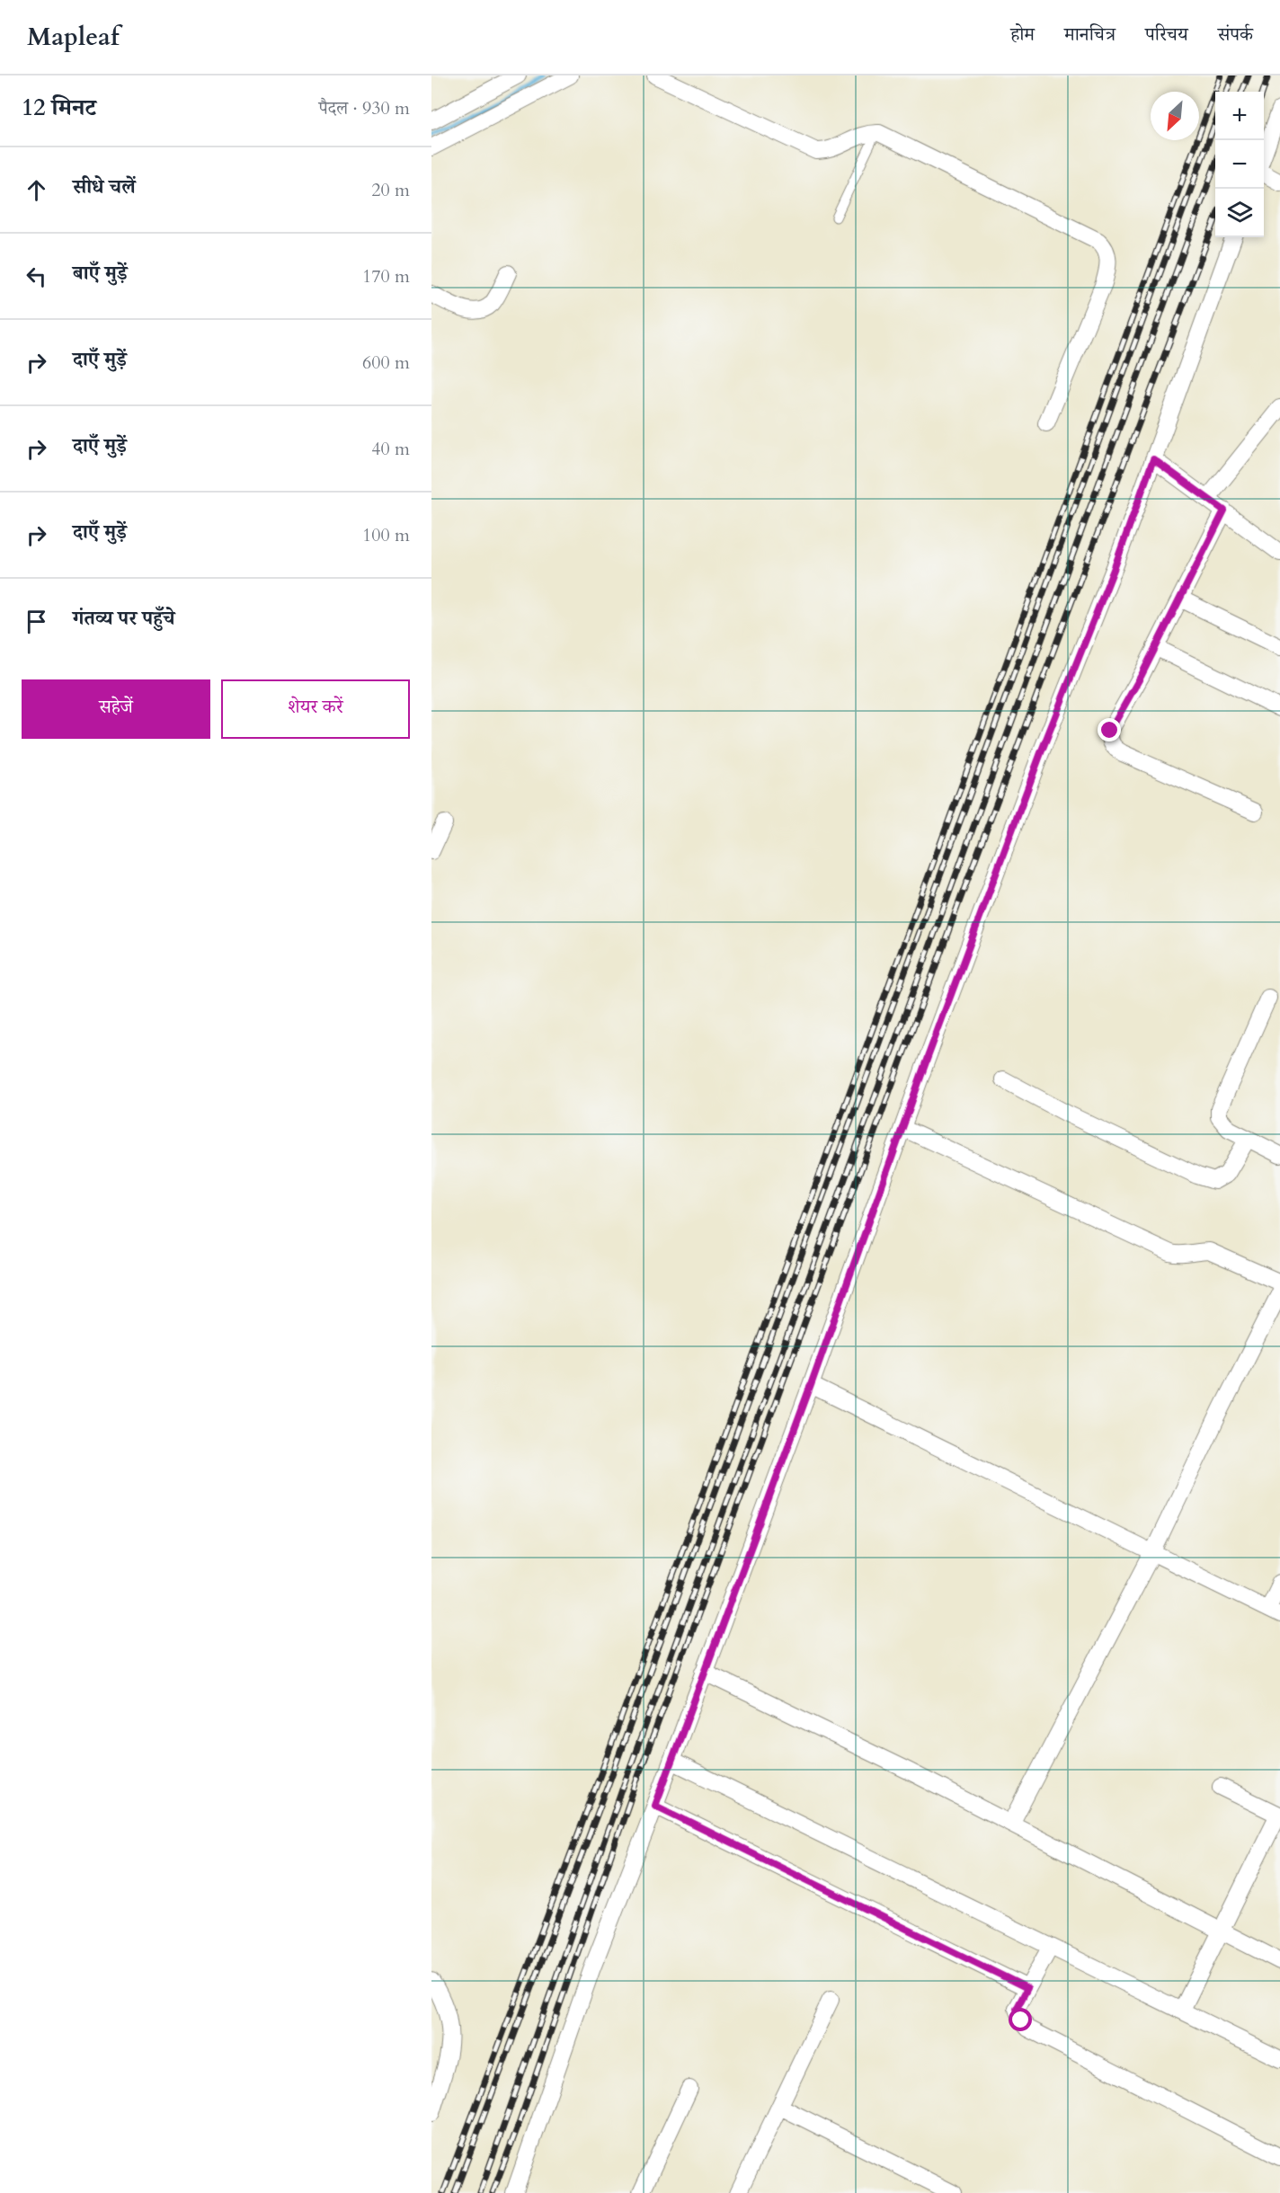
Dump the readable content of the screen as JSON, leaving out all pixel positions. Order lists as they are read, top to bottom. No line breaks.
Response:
{"north":"bottom left","page":{"header":"Mapleaf","nav":["होम","मानचित्र","परिचय","संपर्क"],"heading":["12 मिनट","पैदल · 930 m"],"map_buttons":["+","−"],"list":[["सीधे चलें","20 m"],["बाएँ मुड़ें","170 m"],["दाएँ मुड़ें","600 m"],["दाएँ मुड़ें","40 m"],["दाएँ मुड़ें","100 m"],"गंतव्य पर पहुँचे"],"buttons":["सहेजें","शेयर करें"]}}
